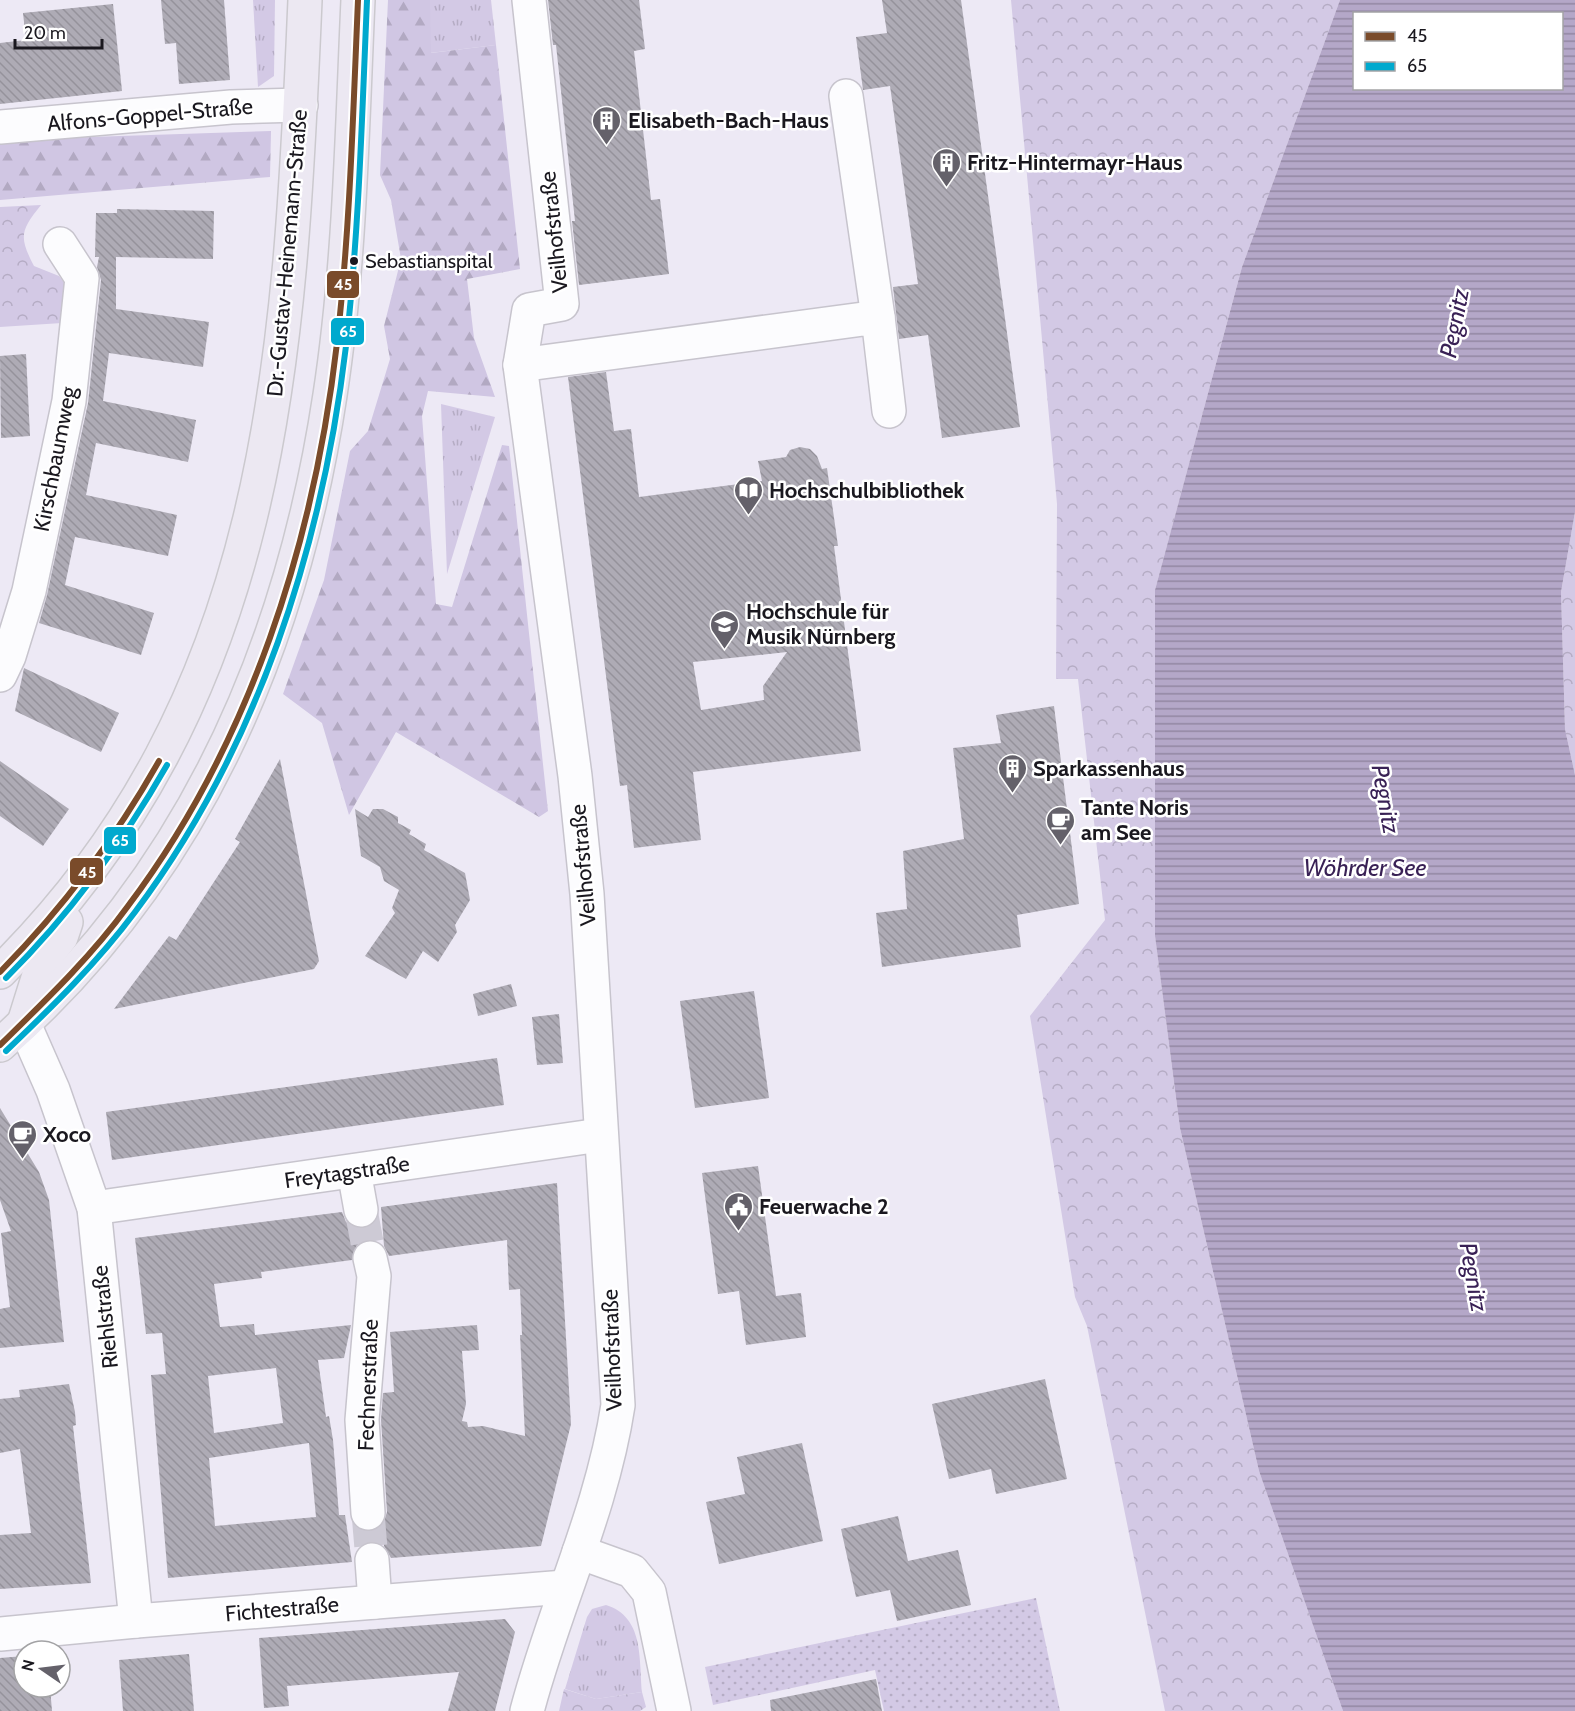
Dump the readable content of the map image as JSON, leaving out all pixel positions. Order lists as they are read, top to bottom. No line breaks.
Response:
{"streets":{"main road":["Dr.-Gustav-Heinemann-Straße"],"street":["Alfons-Goppel-Straße","Veilhofstraße","Kirschbaumweg","Freytagstraße","Riehlstraße","Fechnerstraße","Fichtestraße"]},"crossings":[["Alfons-Goppel-Straße","Dr.-Gustav-Heinemann-Straße"],["Veilhofstraße","Freytagstraße"],["Veilhofstraße","Fichtestraße"],["Freytagstraße","Riehlstraße"],["Riehlstraße","Fichtestraße"]],"water":["Pegnitz","Wöhrder See"],"places":{"building":["Elisabeth-Bach-Haus","Fritz-Hintermayr-Haus","Sparkassenhaus"],"other":["Sebastianspital"],"library":["Hochschulbibliothek"],"school or university":["Hochschule für Musik Nürnberg"],"cafe":["Tante Noris am See","Xoco"],"public building":["Feuerwache 2"]},"lines":["transit line 45","transit line 65"],"legend":["45","65"],"scale_bar":"20 m","north":"left"}
